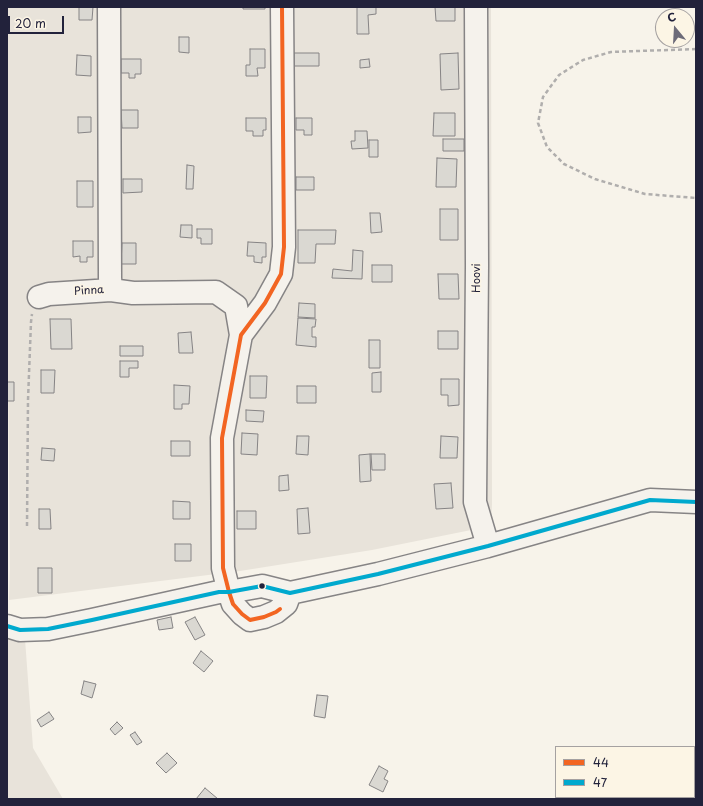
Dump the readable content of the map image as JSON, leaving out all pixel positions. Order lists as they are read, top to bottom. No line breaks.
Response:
{"streets":{"street":["Hoovi","Pinna"]},"lines":["transit line 44","transit line 47"],"legend":["44","47"],"scale_bar":"20 m","north":"top"}
